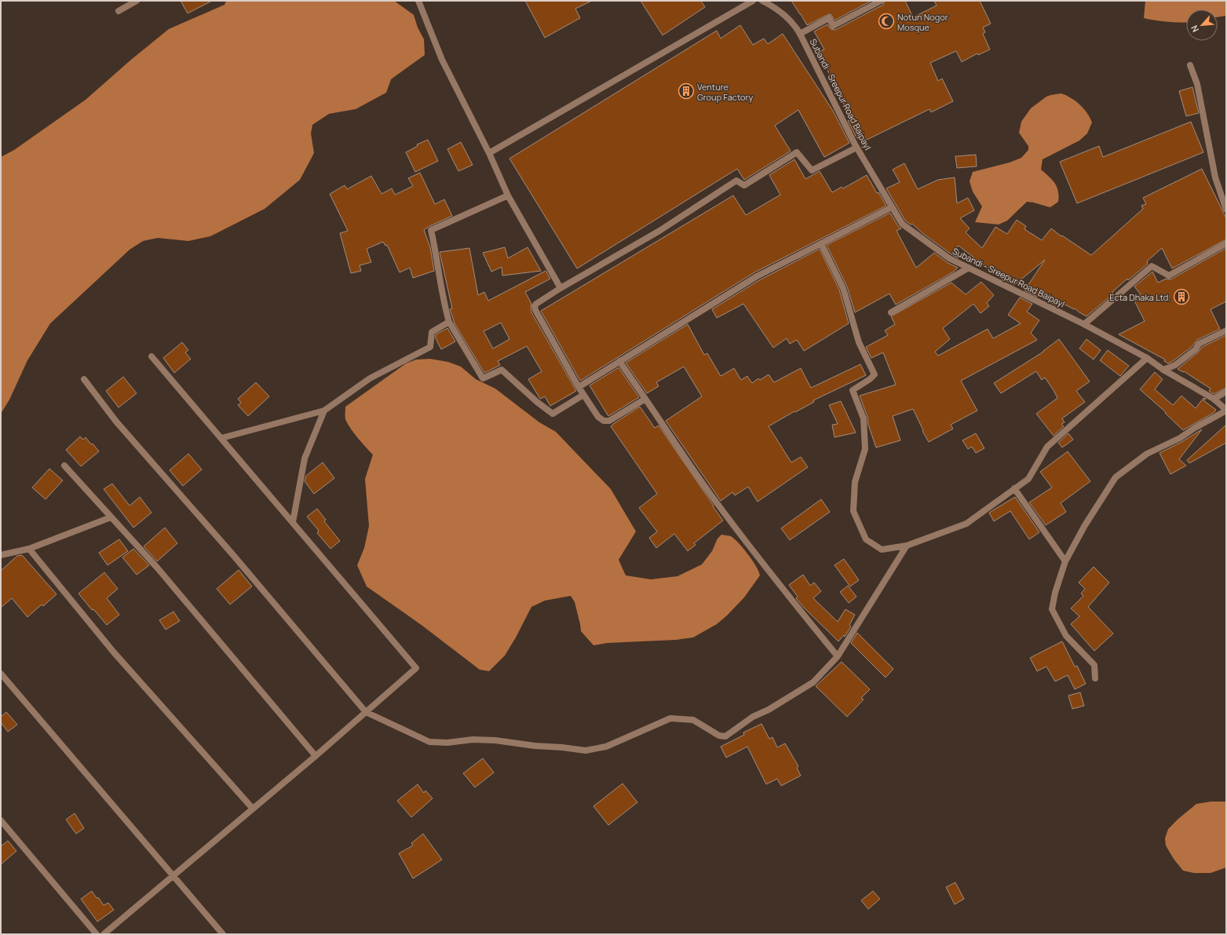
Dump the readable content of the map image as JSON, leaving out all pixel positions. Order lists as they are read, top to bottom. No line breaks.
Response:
{"streets":{"street":["Subandi - Sreepur Road Baipayl"]},"places":{"mosque":["Notun Nogor Mosque"],"building":["Venture Group Factory","Ecta Dhaka Ltd."]},"north":"bottom left"}
